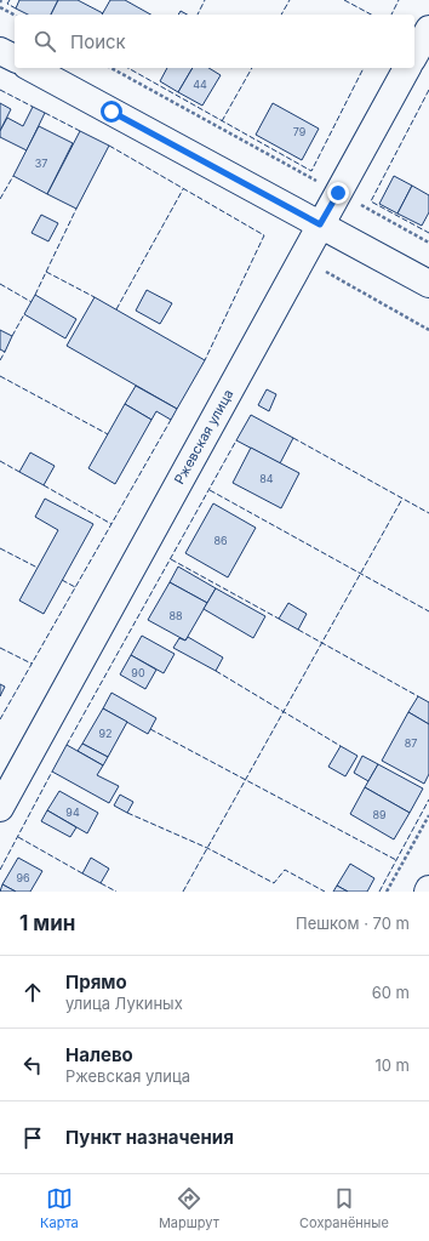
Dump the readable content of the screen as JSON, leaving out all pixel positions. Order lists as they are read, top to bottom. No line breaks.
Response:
{"streets":{"street":["Ржевская улица"]},"house_numbers":["44","79","37","84","86","88","90","92","87","94","89","96"],"page":{"search":"Поиск","heading":["1 мин","Пешком · 70 m"],"list":[["Прямо","улица Лукиных","60 m"],["Налево","Ржевская улица","10 m"],"Пункт назначения"],"nav":["Карта","Маршрут","Сохранённые"]}}
